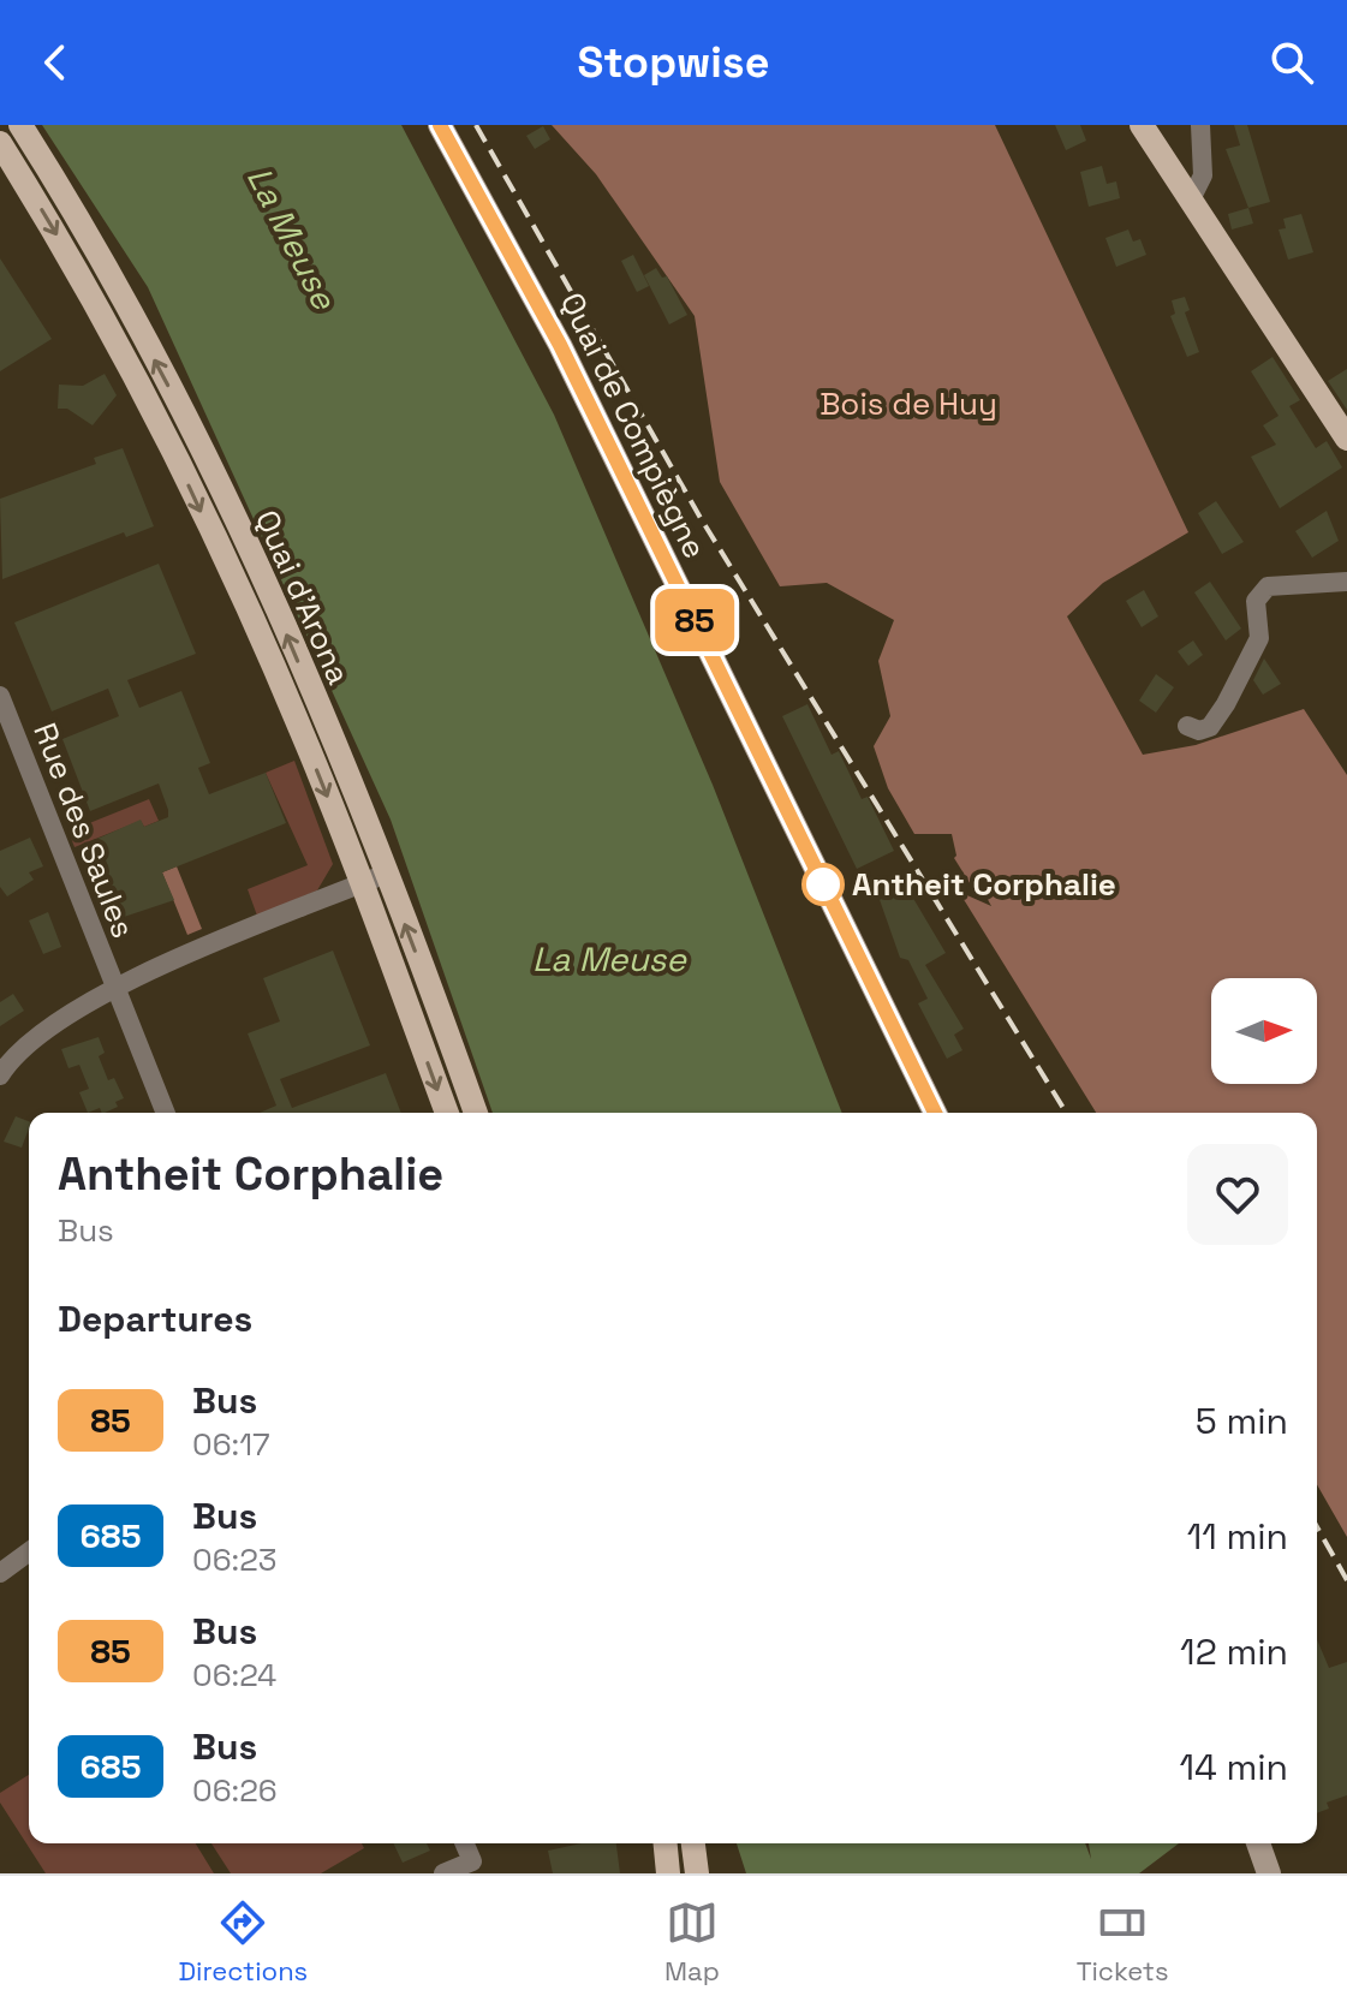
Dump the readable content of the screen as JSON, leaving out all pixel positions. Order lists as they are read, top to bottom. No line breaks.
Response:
{"streets":{"main road":["Quai de Compiègne","Quai d'Arona"],"street":["Rue des Saules"]},"water":["La Meuse"],"parks":["Bois de Huy"],"places":["Antheit Corphalie"],"lines":["bus line 85"],"north":"right","page":{"header":"Stopwise","on_map":"85","heading":[["Antheit Corphalie","Bus"],"Departures"],"list":[{"mark":"85","name":"Bus","note":"06:17","value":"5 min"},{"mark":"685","name":"Bus","note":"06:23","value":"11 min"},{"mark":"85","name":"Bus","note":"06:24","value":"12 min"},{"mark":"685","name":"Bus","note":"06:26","value":"14 min"}],"tabs":["Directions","Map","Tickets"]}}
